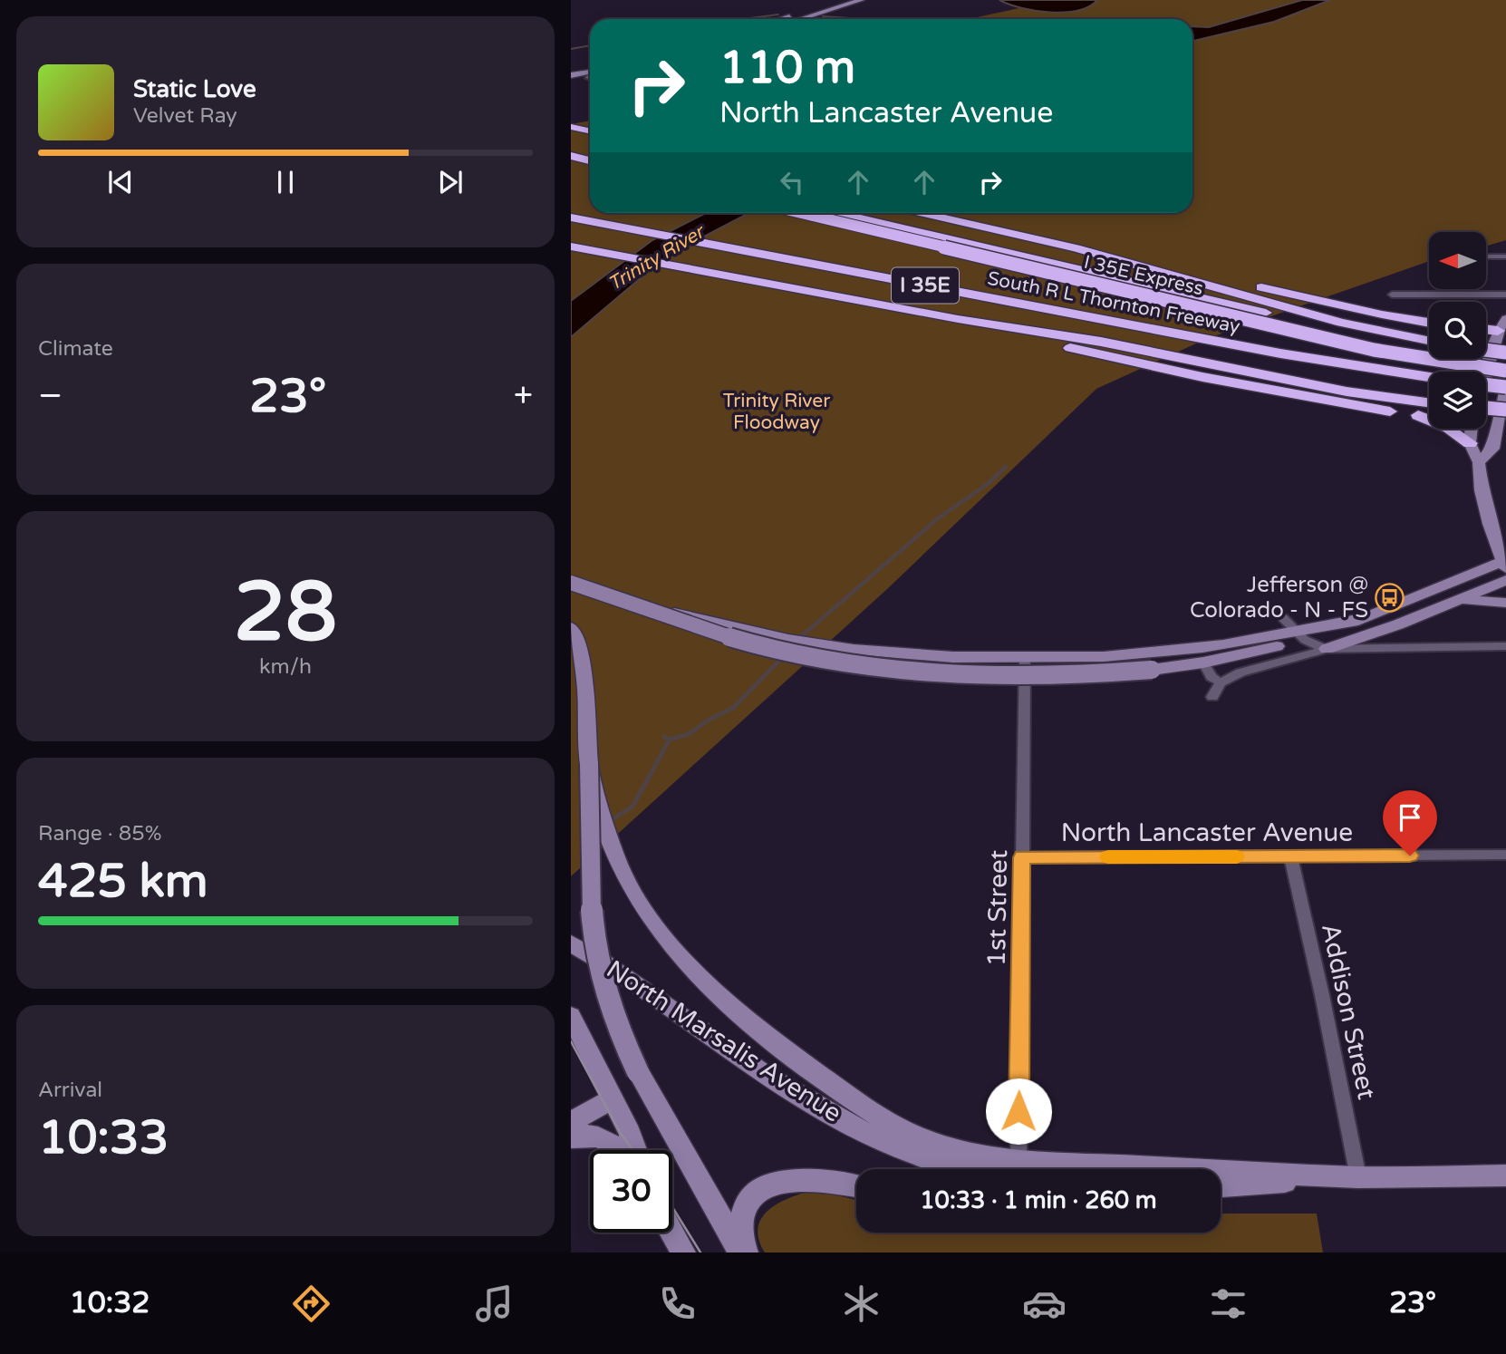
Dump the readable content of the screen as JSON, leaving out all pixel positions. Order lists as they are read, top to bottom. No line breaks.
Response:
{"streets":{"highway":["I 35E Express","I 35E","South R L Thornton Freeway"],"main road":["North Marsalis Avenue"],"street":["North Lancaster Avenue","1st Street","Addison Street"]},"crossings":[["North Lancaster Avenue","1st Street"],["North Lancaster Avenue","Addison Street"],["Addison Street","North Marsalis Avenue"]],"water":["Trinity River"],"parks":["Trinity River Floodway"],"places":{"bus stop":["Jefferson @ Colorado - N - FS"]},"north":"left","page":{"turn":["110 m","North Lancaster Avenue"],"song":["Static Love","Velvet Ray"],"tile":["Climate",["28","km/h"],["Range · 85%","425 km"],["Arrival","10:33"]],"heat":["−","23°","+"],"limit":"30","trip":"10:33 · 1 min · 260 m","tabs":["10:32","23°"]}}
